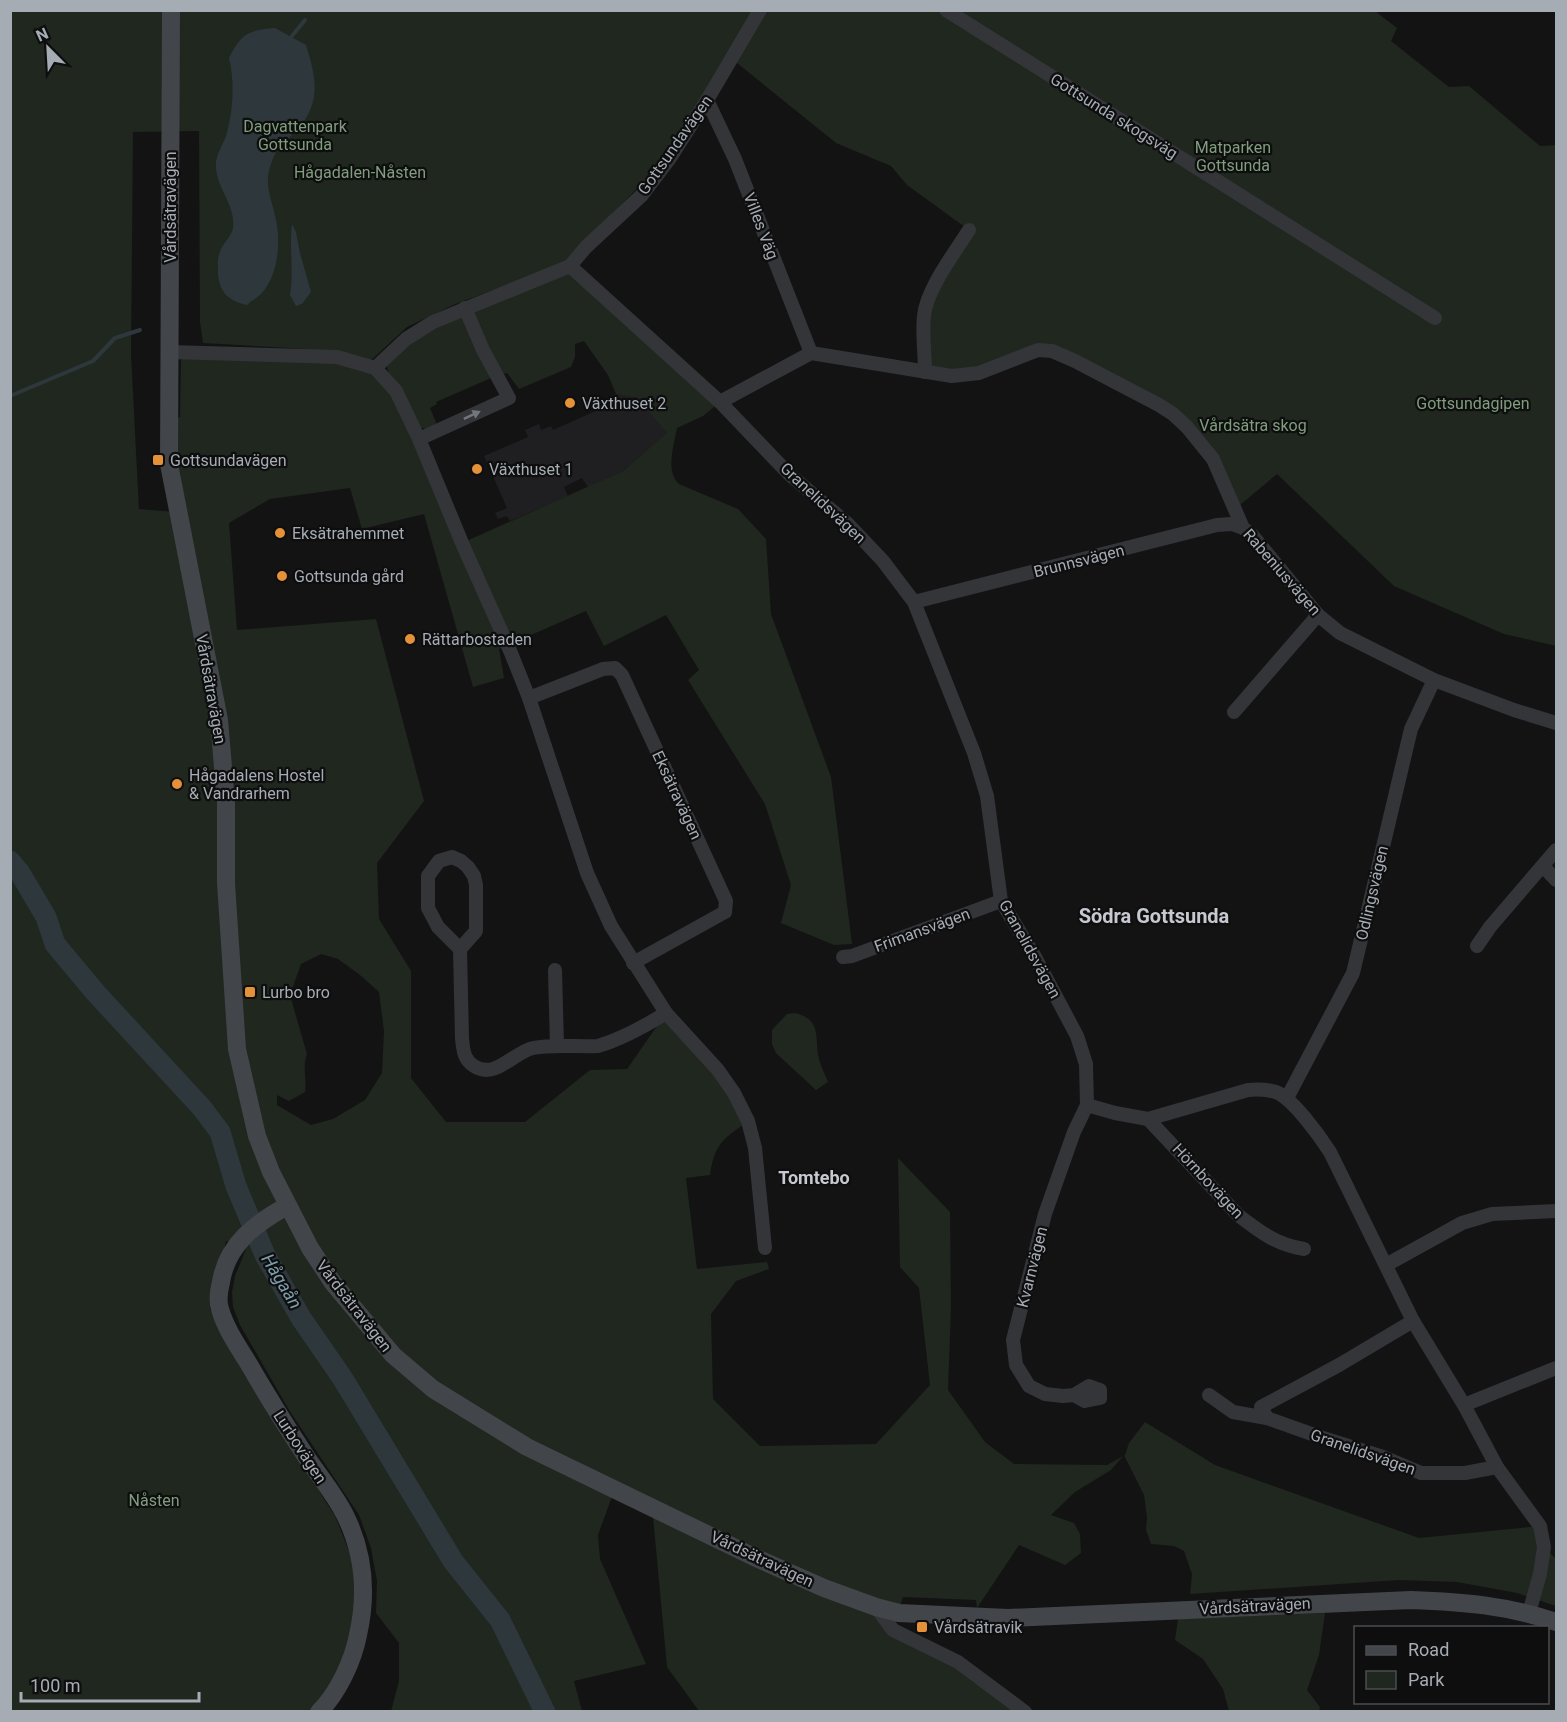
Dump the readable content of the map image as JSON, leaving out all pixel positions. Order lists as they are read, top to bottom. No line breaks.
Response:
{"streets":{"street":["Gottsunda skogsväg","Gottsundavägen","Vårdsätravägen","Villes Väg","Granelidsvägen","Brunnsvägen","Rabeniusvägen","Eksätravägen","Odlingsvägen","Frimansvägen","Hörnbovägen","Kvarnvägen","Lurbovägen"]},"crossings":[["Gottsundavägen","Villes Väg"],["Gottsundavägen","Granelidsvägen"],["Vårdsätravägen","Lurbovägen"],["Villes Väg","Rabeniusvägen"],["Granelidsvägen","Brunnsvägen"],["Granelidsvägen","Frimansvägen"],["Granelidsvägen","Kvarnvägen"],["Brunnsvägen","Rabeniusvägen"],["Rabeniusvägen","Odlingsvägen"]],"districts":["Södra Gottsunda","Tomtebo"],"water":["Hågaån"],"parks":["Dagvattenpark Gottsunda","Matparken Gottsunda","Hågadalen-Nåsten","Gottsundagipen","Vårdsätra skog","Nåsten"],"places":{"other":["Växthuset 2","Växthuset 1","Eksätrahemmet","Gottsunda gård","Rättarbostaden","Hågadalens Hostel & Vandrarhem"],"transit":["Gottsundavägen","Lurbo bro","Vårdsätravik"]},"legend":["Road","Park"],"scale_bar":"100 m","north":"top left"}
